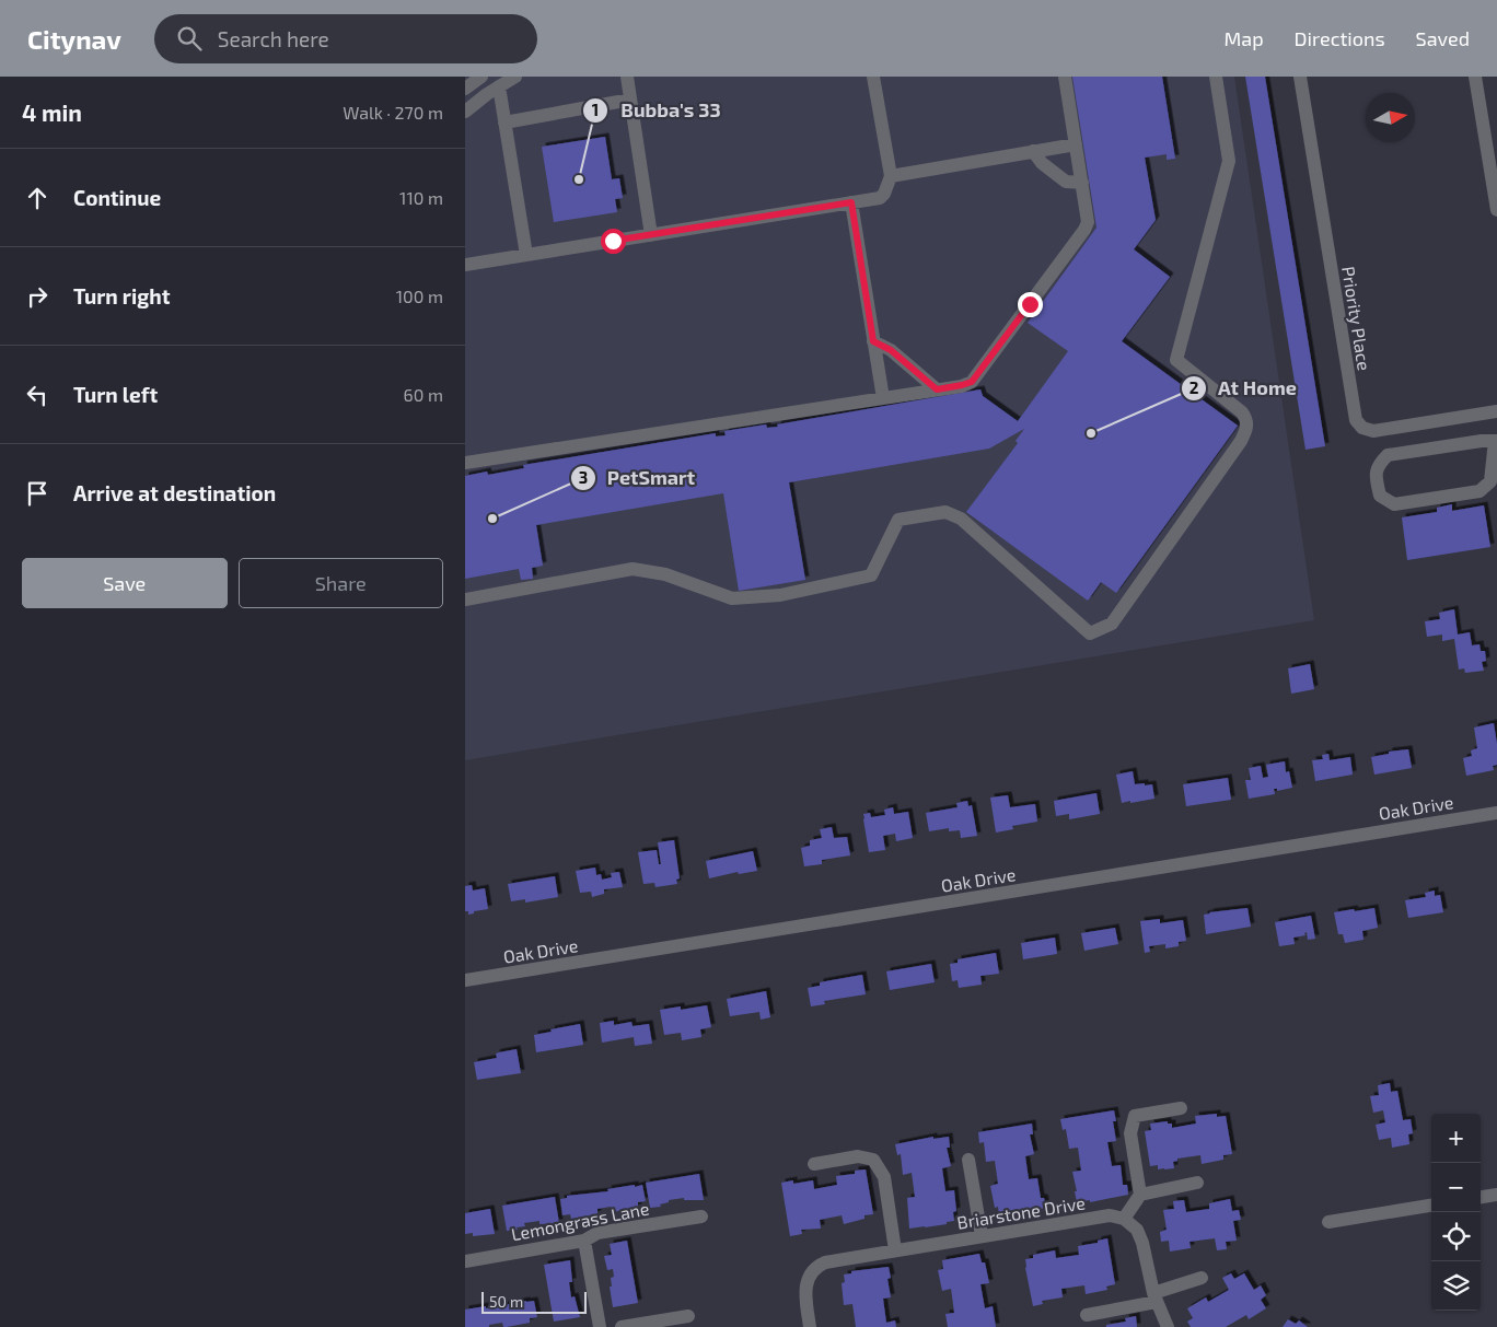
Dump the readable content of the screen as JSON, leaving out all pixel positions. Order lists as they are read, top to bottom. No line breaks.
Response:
{"streets":{"street":["Priority Place","Oak Drive","Briarstone Drive","Lemongrass Lane"]},"places":["Bubba's 33","At Home","PetSmart"],"scale_bar":"50 m","north":"right","page":{"header":"Citynav","search":"Search here","nav":["Map","Directions","Saved"],"heading":["4 min","Walk · 270 m"],"list":[["Continue","110 m"],["Turn right","100 m"],["Turn left","60 m"],"Arrive at destination"],"buttons":["Save","Share"],"map_buttons":["+","−"],"scale":"50 m"}}
